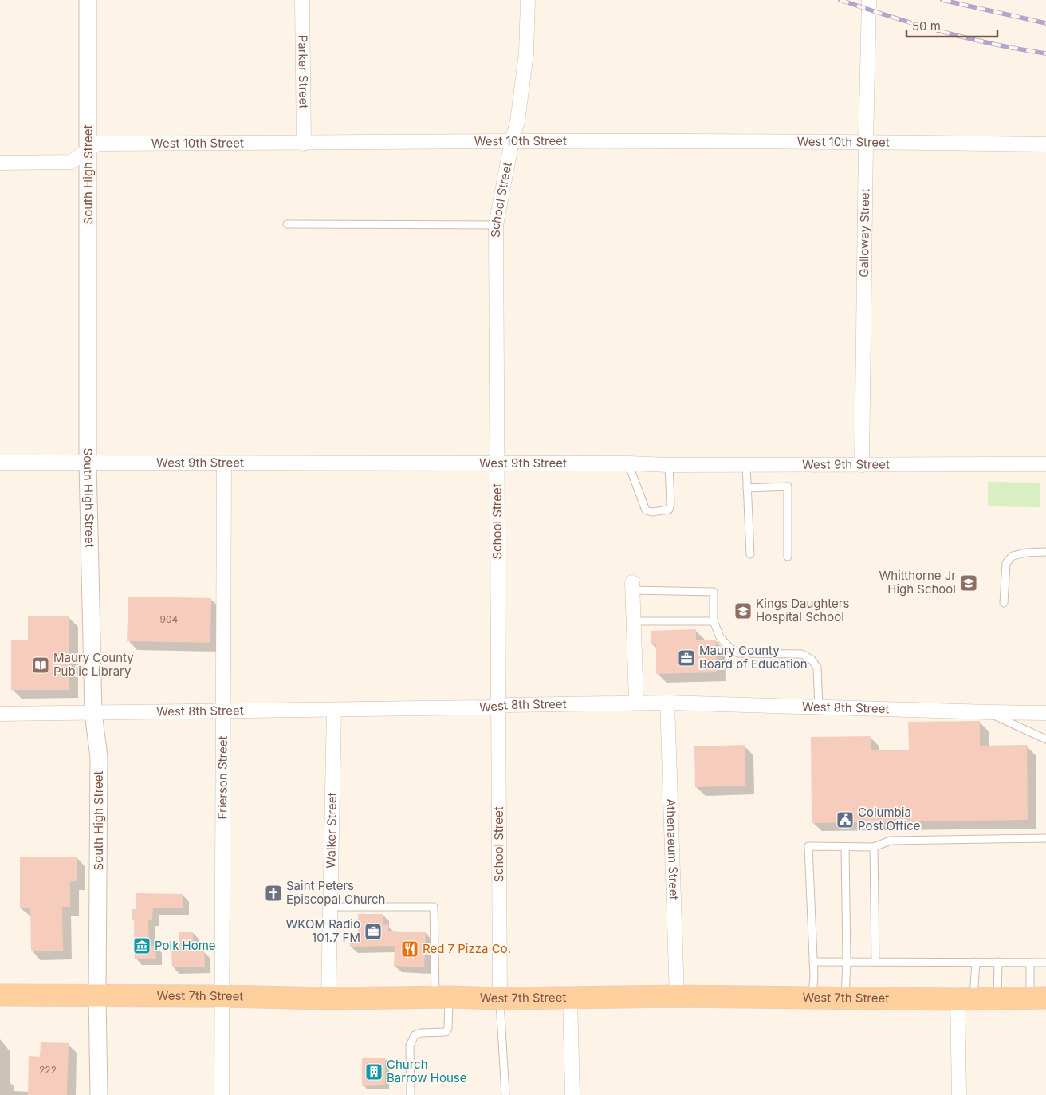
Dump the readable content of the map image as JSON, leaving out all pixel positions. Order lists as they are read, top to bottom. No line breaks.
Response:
{"streets":{"main road":["West 7th Street"],"street":["Parker Street","West 10th Street","South High Street","School Street","Galloway Street","West 9th Street","West 8th Street","Frierson Street","Walker Street","Athenaeum Street"]},"crossings":[["Parker Street","West 10th Street"],["West 10th Street","South High Street"],["West 10th Street","School Street"],["West 10th Street","Galloway Street"],["South High Street","West 9th Street"],["South High Street","West 8th Street"],["South High Street","West 7th Street"],["School Street","West 9th Street"],["School Street","West 8th Street"],["School Street","West 7th Street"],["Galloway Street","West 9th Street"],["West 9th Street","Frierson Street"],["West 8th Street","Frierson Street"],["West 8th Street","Walker Street"],["West 8th Street","Athenaeum Street"],["Frierson Street","West 7th Street"],["Walker Street","West 7th Street"],["Athenaeum Street","West 7th Street"]],"places":{"school or university":["Whitthorne Jr High School","Kings Daughters Hospital School"],"office":["Maury County Board of Education","WKOM Radio 101.7 FM"],"library":["Maury County Public Library"],"public building":["Columbia Post Office"],"church":["Saint Peters Episcopal Church"],"museum":["Polk Home"],"restaurant":["Red 7 Pizza Co."],"building":["Church Barrow House"]},"house_numbers":["904","222"],"scale_bar":"50 m"}
